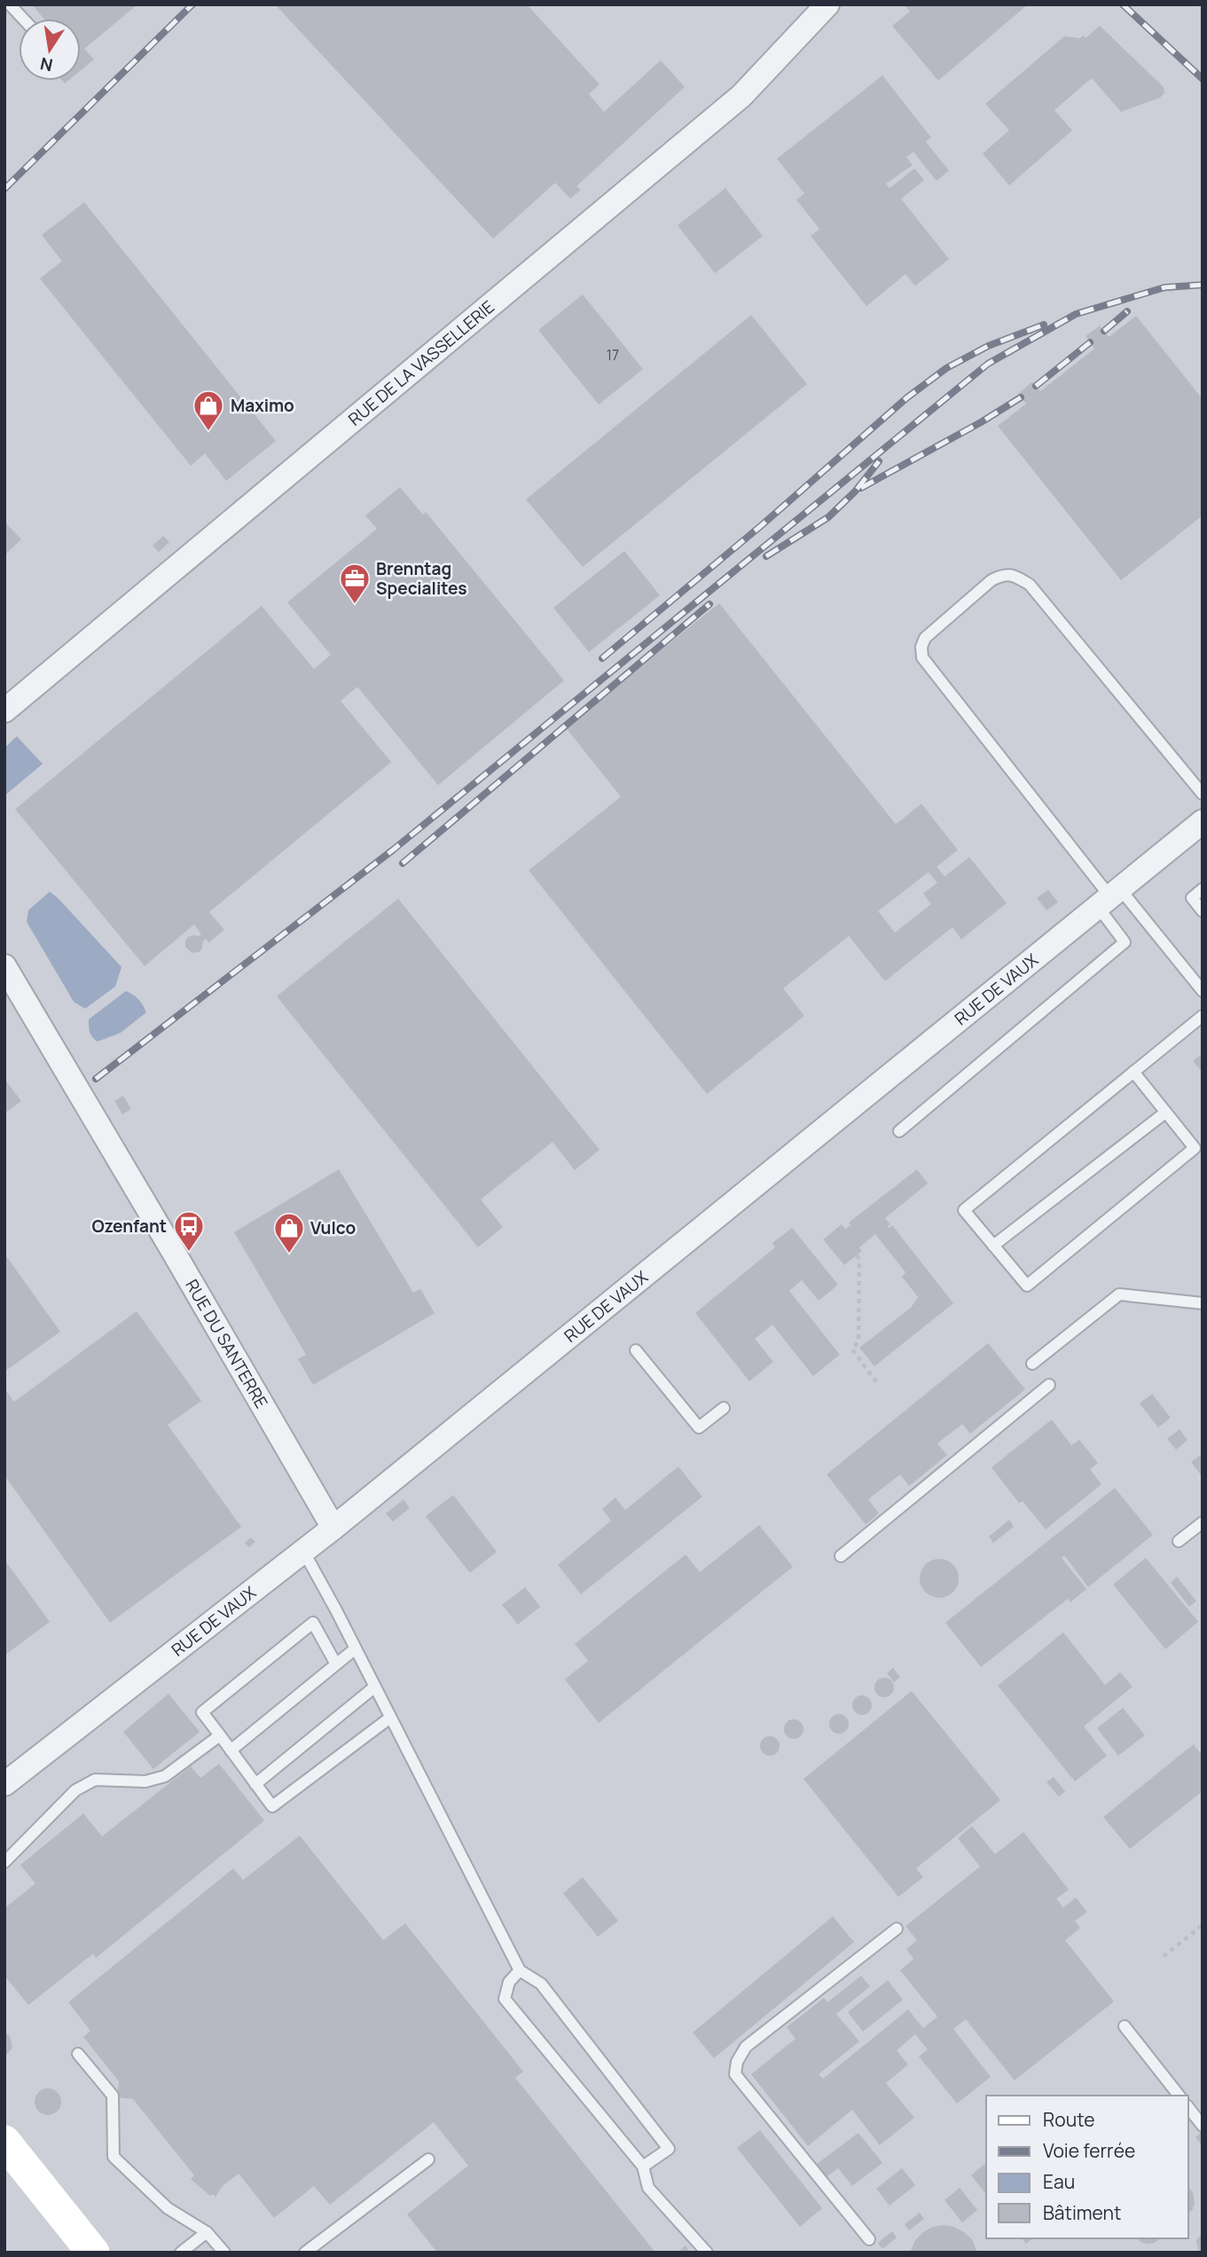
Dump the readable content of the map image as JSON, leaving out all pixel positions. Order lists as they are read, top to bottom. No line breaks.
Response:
{"streets":{"street":["RUE DE LA VASSELLERIE","RUE DE VAUX","RUE DU SANTERRE"]},"crossings":[["RUE DE VAUX","RUE DU SANTERRE"]],"places":{"shop":["Maximo","Vulco"],"office":["Brenntag Specialites"],"bus stop":["Ozenfant"]},"house_numbers":["17"],"legend":["Route","Voie ferrée","Eau","Bâtiment"],"north":"bottom"}
